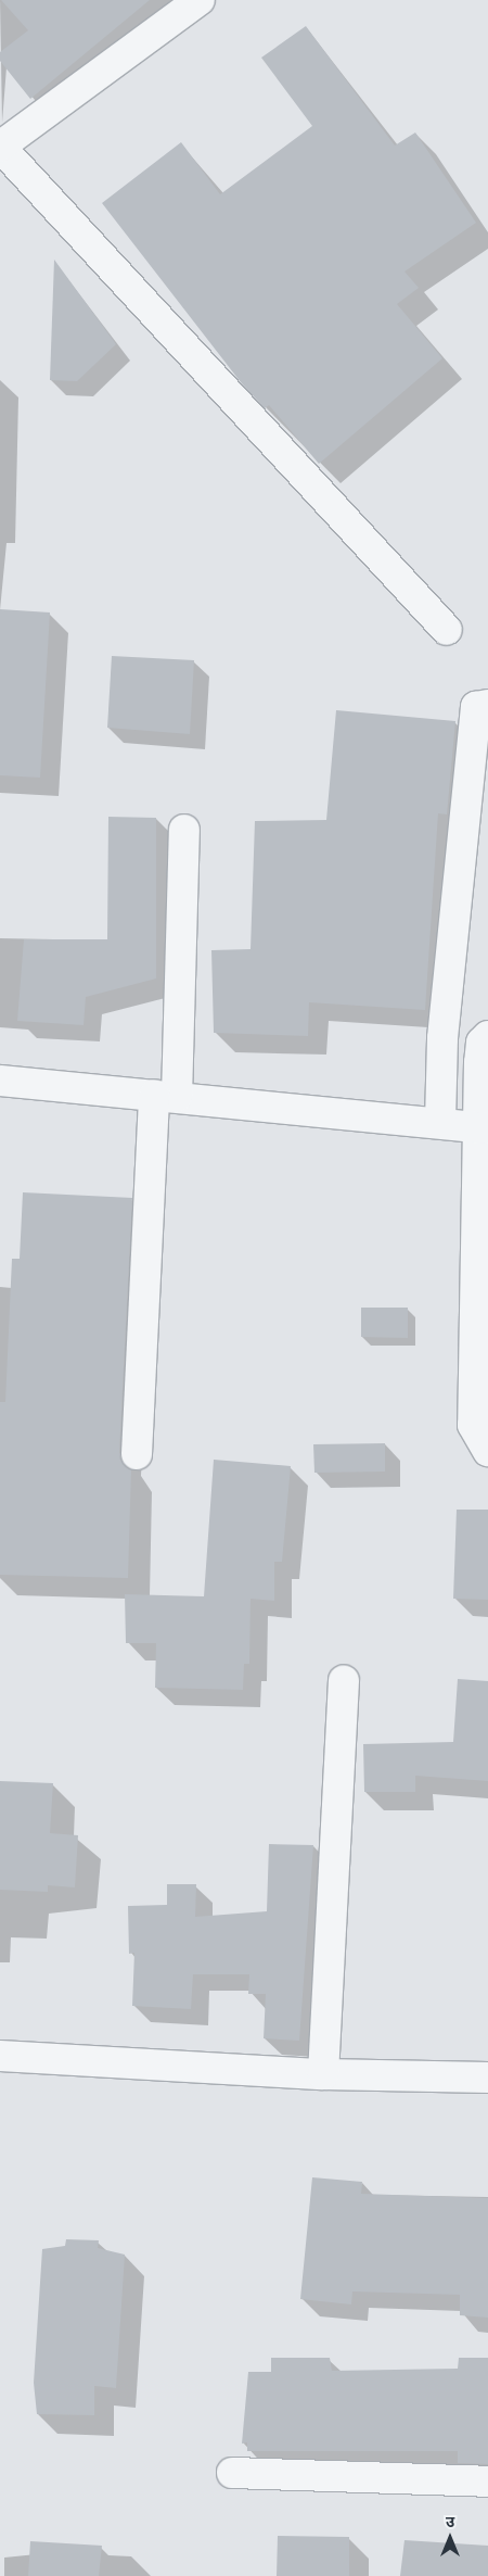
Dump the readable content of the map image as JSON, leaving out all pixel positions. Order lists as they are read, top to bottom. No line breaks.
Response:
{"north":"top"}
